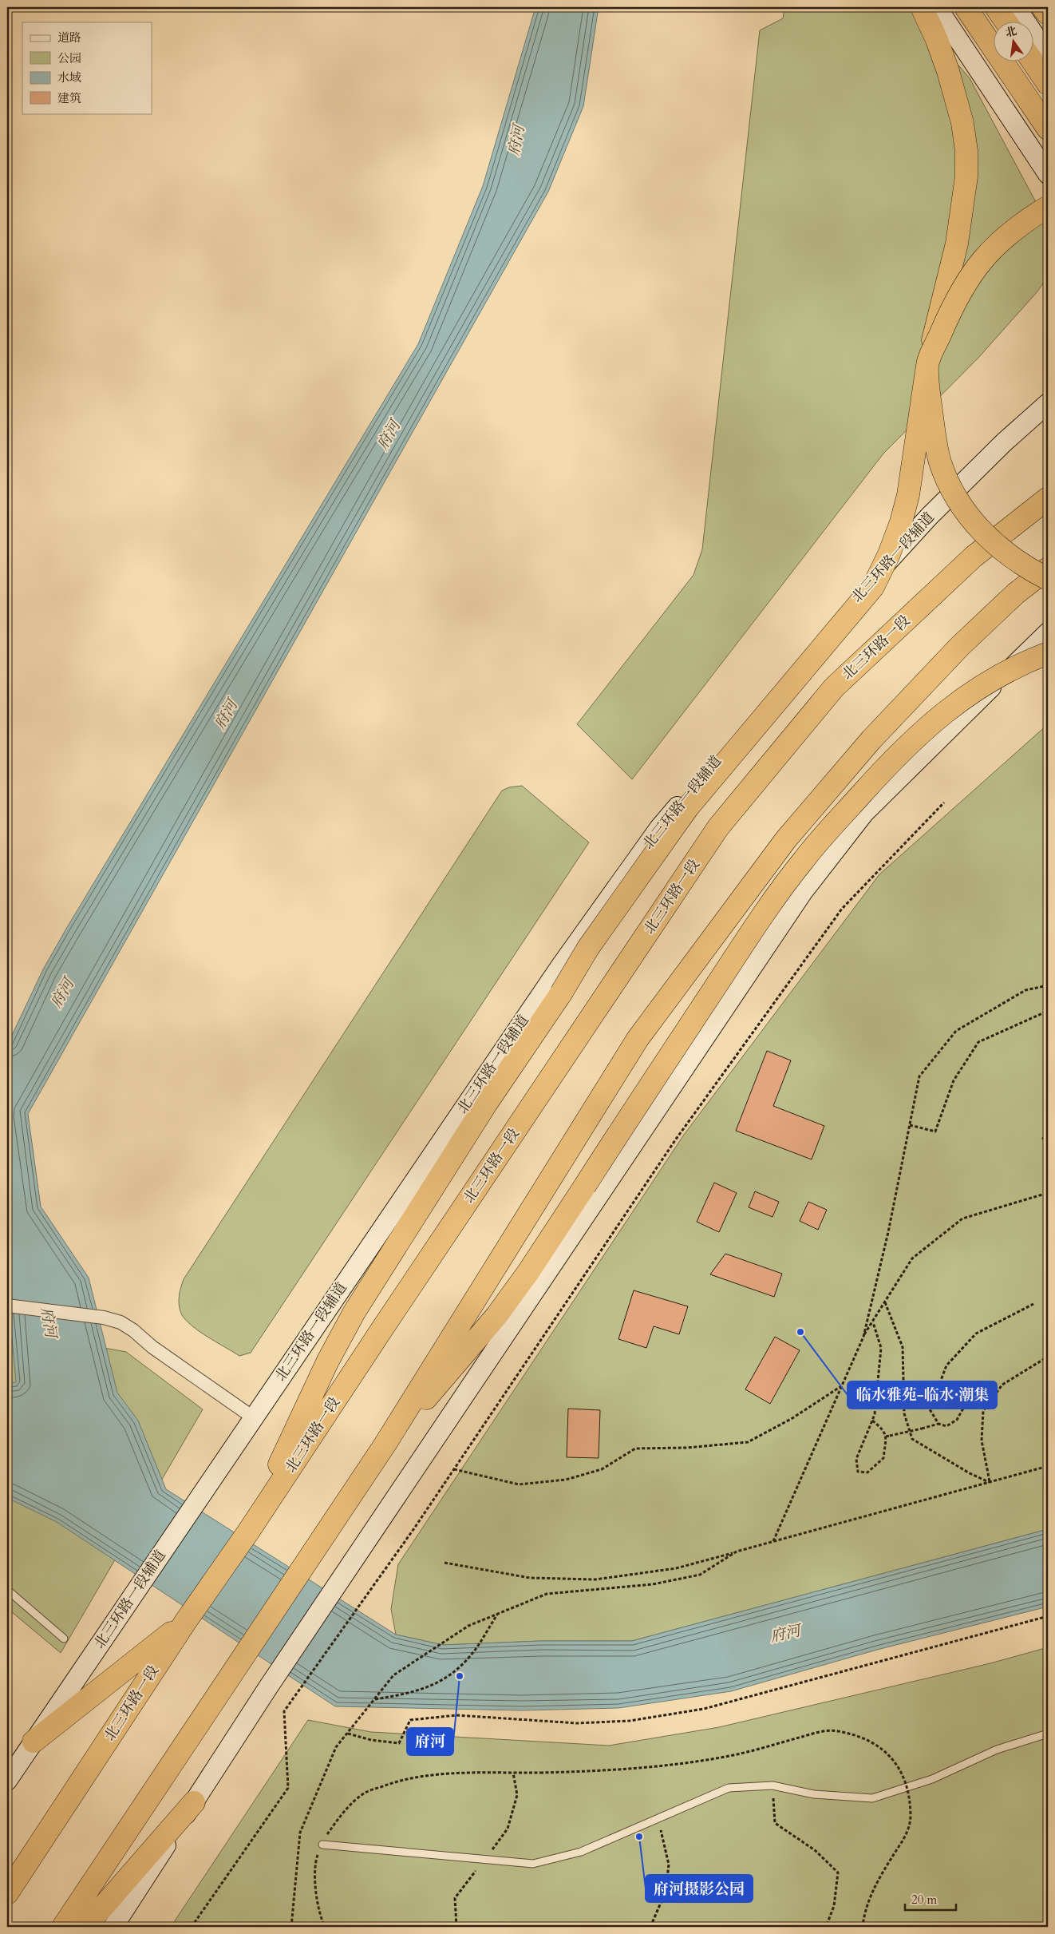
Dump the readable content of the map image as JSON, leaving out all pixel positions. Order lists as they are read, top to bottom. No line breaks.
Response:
{"streets":{"highway":["北三环路一段"],"main road":["北三环路一段辅道"]},"water":["府河"],"places":["临水雅苑-临水·潮集","府河","府河摄影公园"],"legend":["道路","公园","水域","建筑"],"scale_bar":"20 m","north":"top"}
